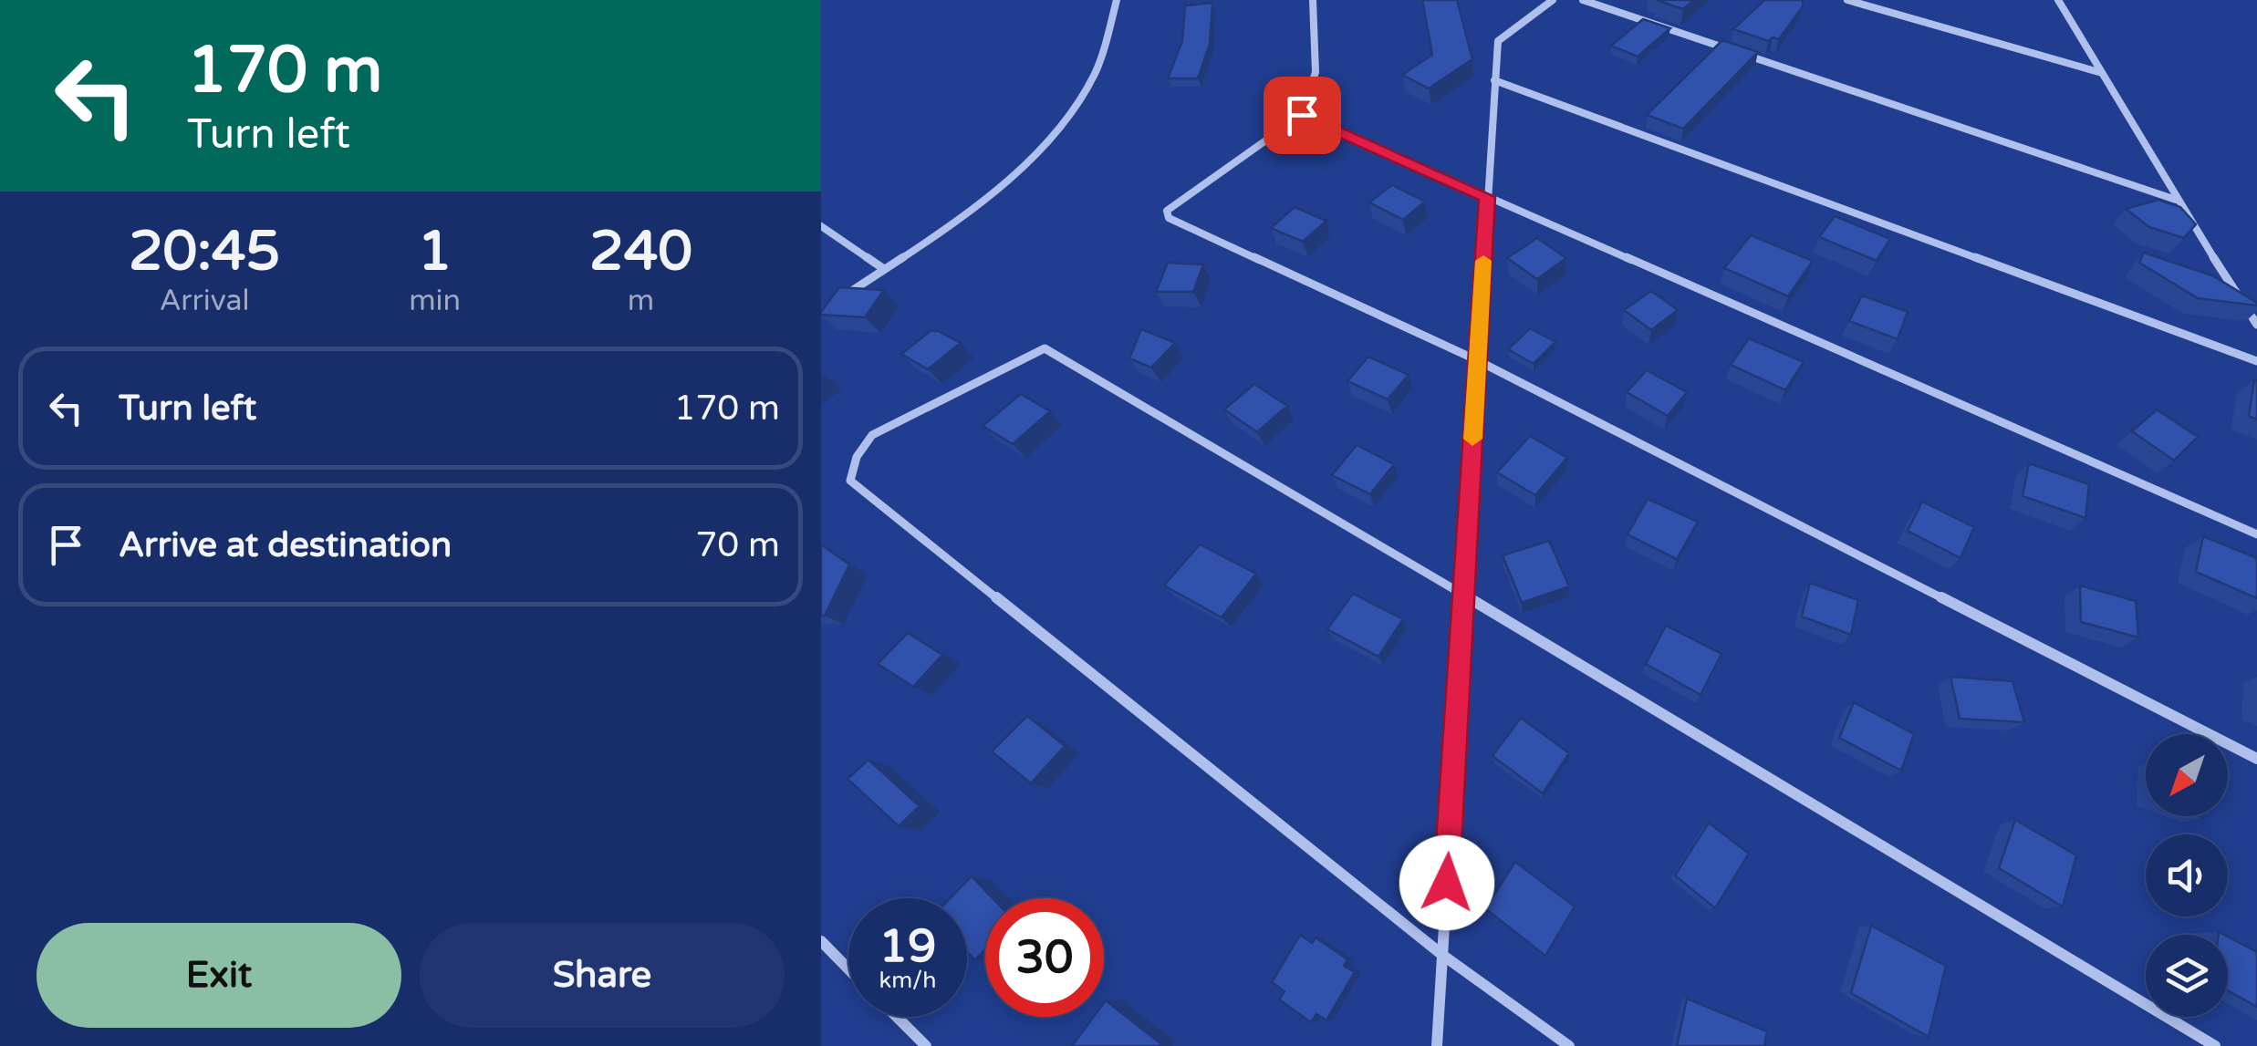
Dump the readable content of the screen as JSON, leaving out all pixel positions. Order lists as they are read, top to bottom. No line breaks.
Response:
{"north":"bottom left","page":{"turn":["170 m","Turn left"],"eta":["20:45","Arrival","1","min","240","m"],"list":[{"name":"Turn left","value":"170 m"},{"name":"Arrive at destination","value":"70 m"}],"speed":"19 km/h","limit":"30","buttons":["Exit","Share"]}}
